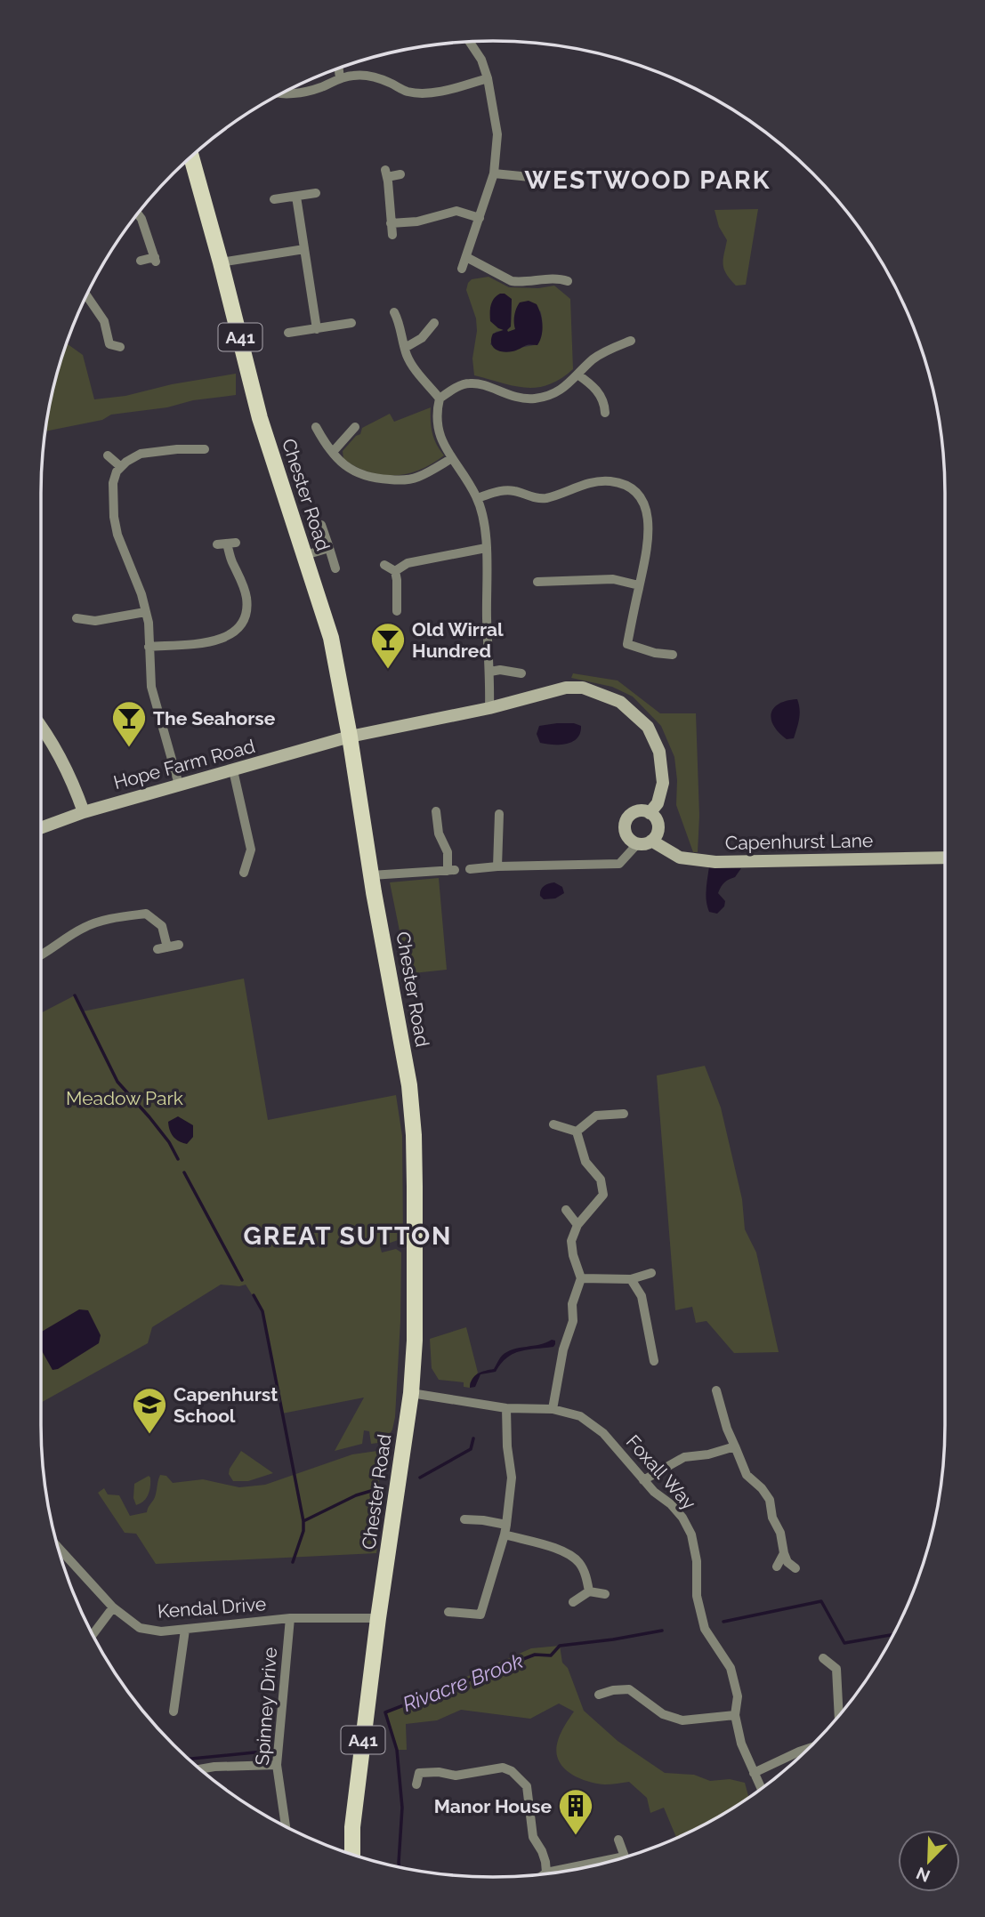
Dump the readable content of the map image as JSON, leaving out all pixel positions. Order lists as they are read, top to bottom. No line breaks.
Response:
{"streets":{"main road":["A41","Chester Road"],"street":["Hope Farm Road","Capenhurst Lane","Foxall Way","Kendal Drive","Spinney Drive"]},"crossings":[["Chester Road","Hope Farm Road"],["Chester Road","Foxall Way"],["Chester Road","Kendal Drive"],["Hope Farm Road","Capenhurst Lane"],["Kendal Drive","Spinney Drive"]],"districts":["WESTWOOD PARK","GREAT SUTTON"],"water":["Rivacre Brook"],"parks":["Meadow Park"],"places":{"bar":["Old Wirral Hundred","The Seahorse"],"school or university":["Capenhurst School"],"building":["Manor House"]},"north":"bottom left"}
